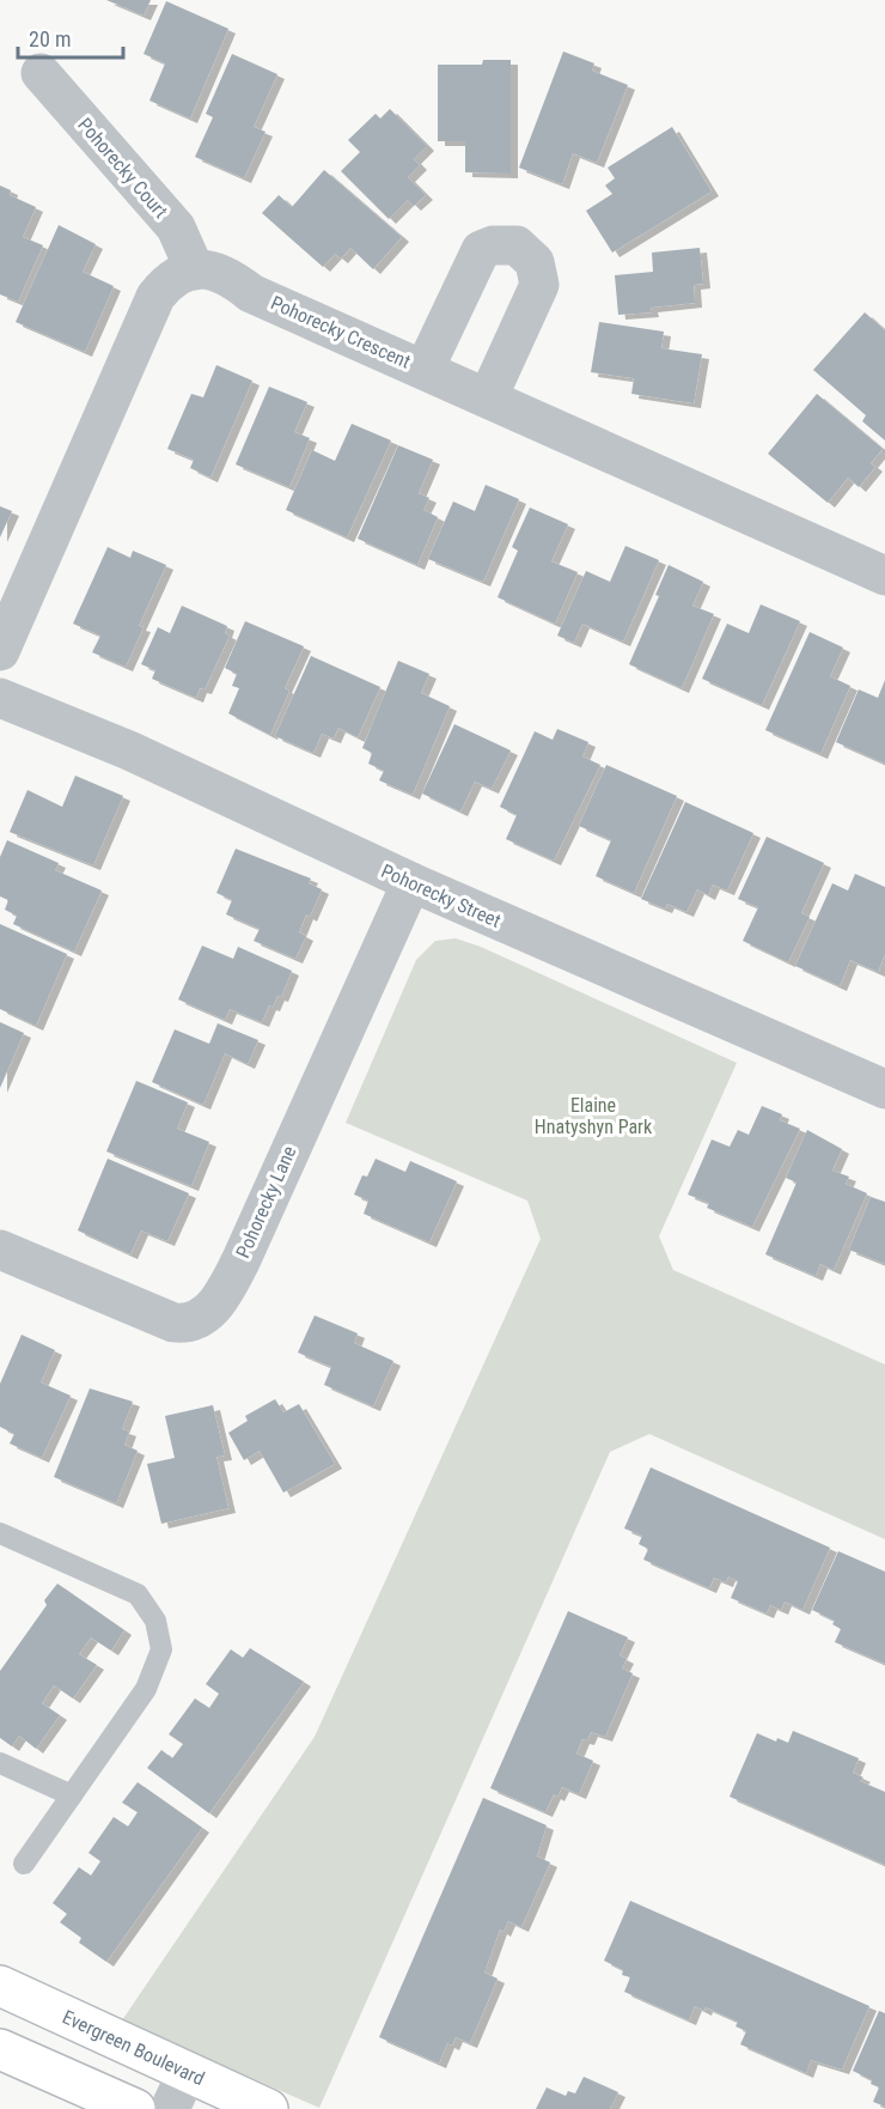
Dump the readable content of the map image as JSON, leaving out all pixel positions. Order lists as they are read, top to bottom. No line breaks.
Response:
{"streets":{"street":["Pohorecky Court","Pohorecky Crescent","Pohorecky Street","Pohorecky Lane","Evergreen Boulevard"]},"crossings":[["Pohorecky Court","Pohorecky Crescent"],["Pohorecky Street","Pohorecky Lane"]],"parks":["Elaine Hnatyshyn Park"],"scale_bar":"20 m"}
